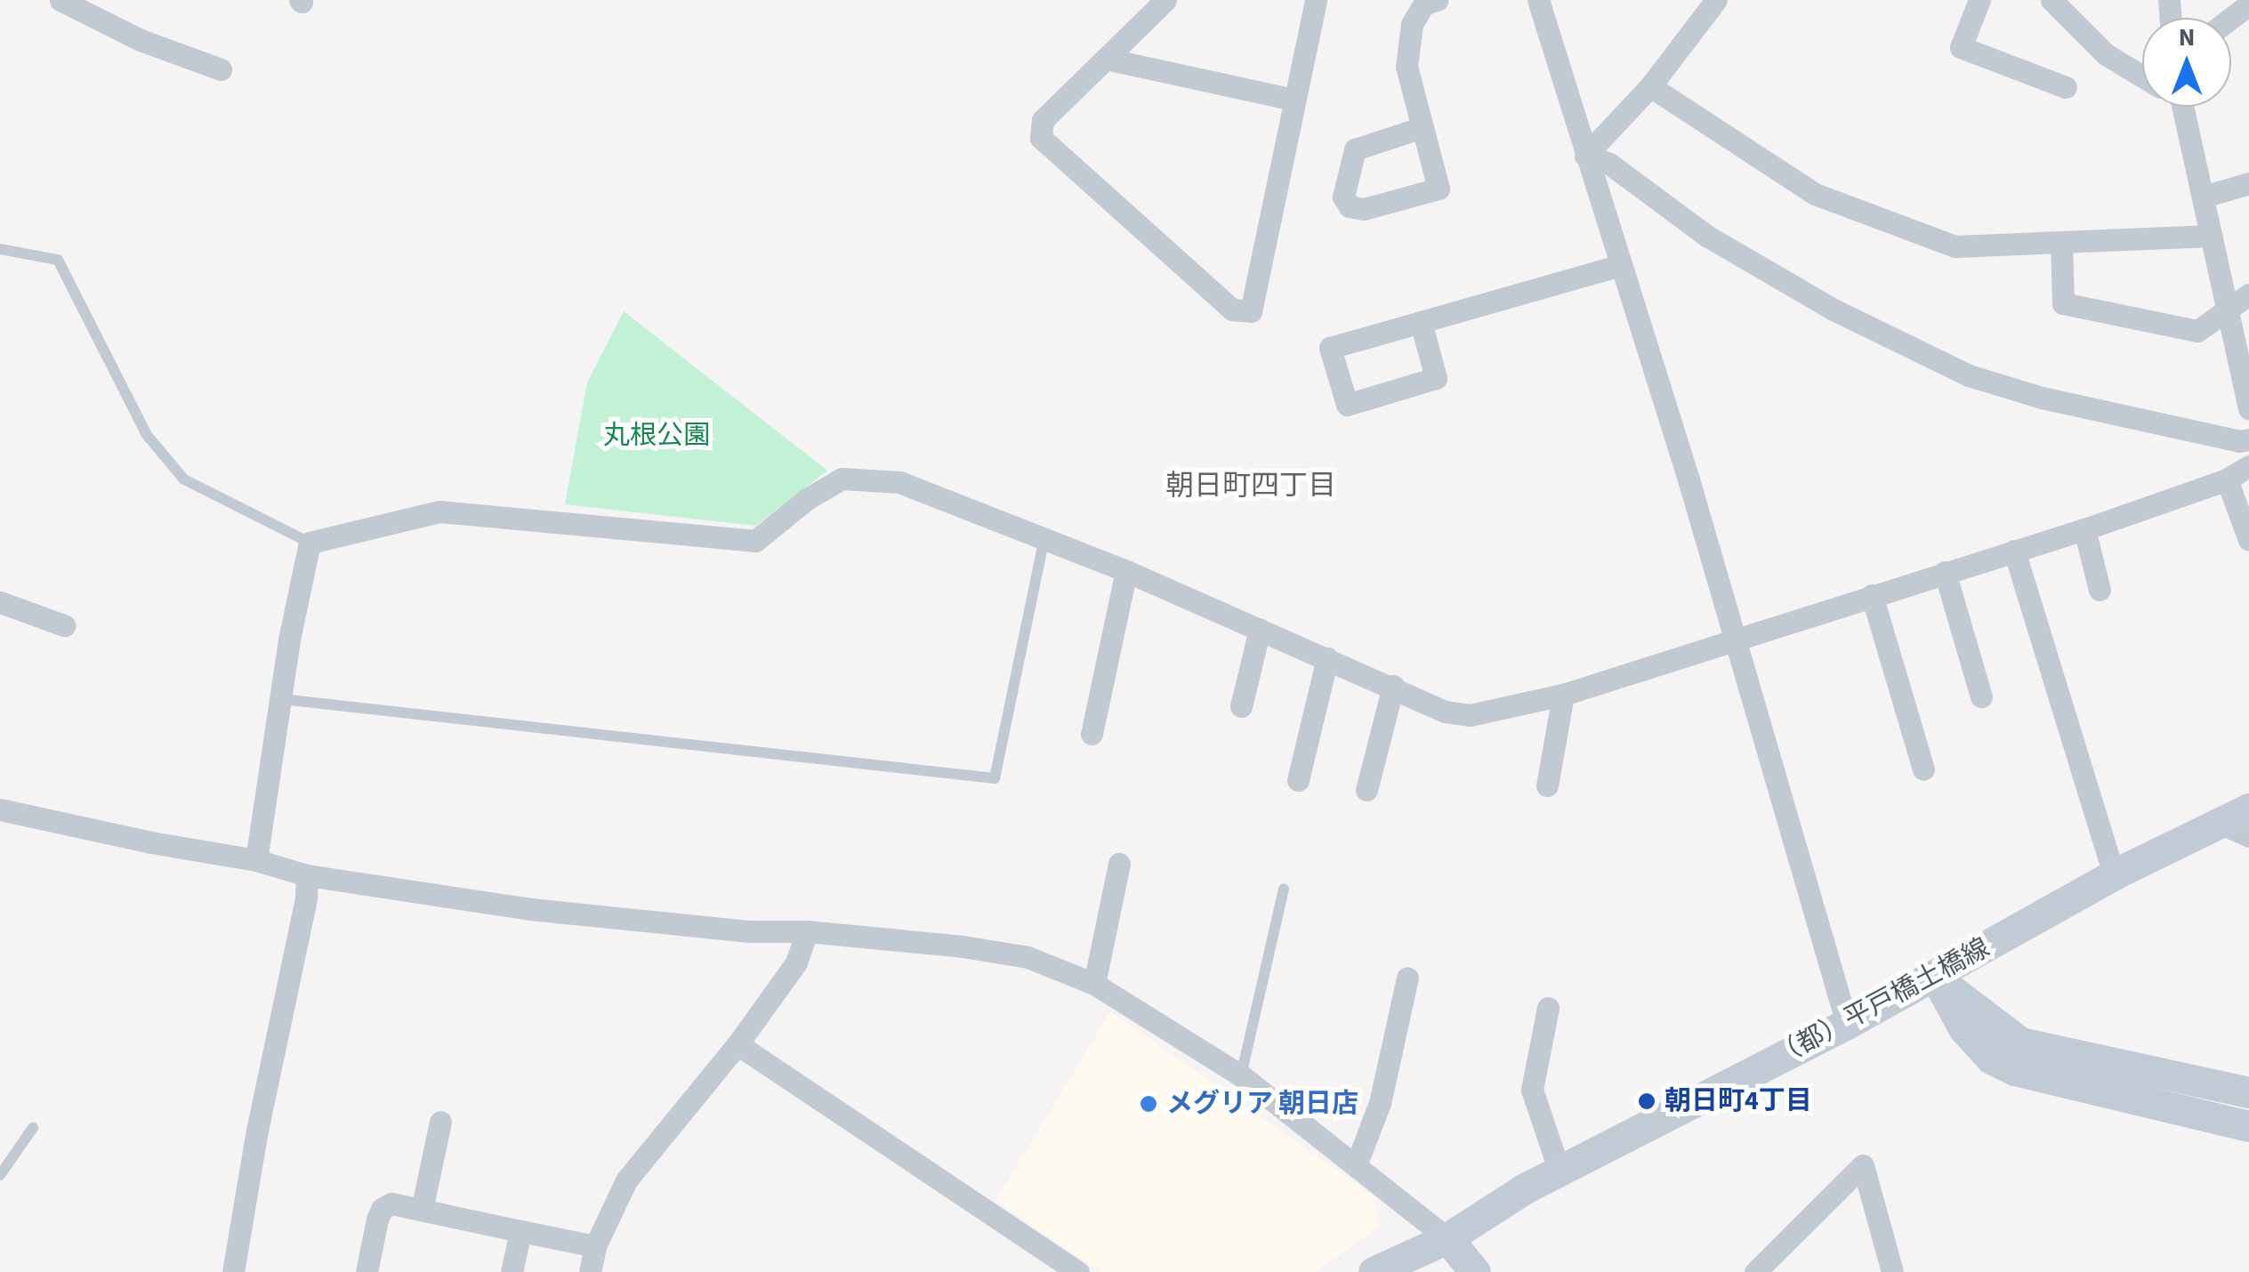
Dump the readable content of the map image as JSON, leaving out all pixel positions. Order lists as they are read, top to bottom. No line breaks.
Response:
{"streets":{"street":["（都）平戸橋土橋線"]},"districts":["朝日町四丁目"],"parks":["丸根公園"],"places":["朝日町4丁目","メグリア 朝日店"],"north":"top"}
